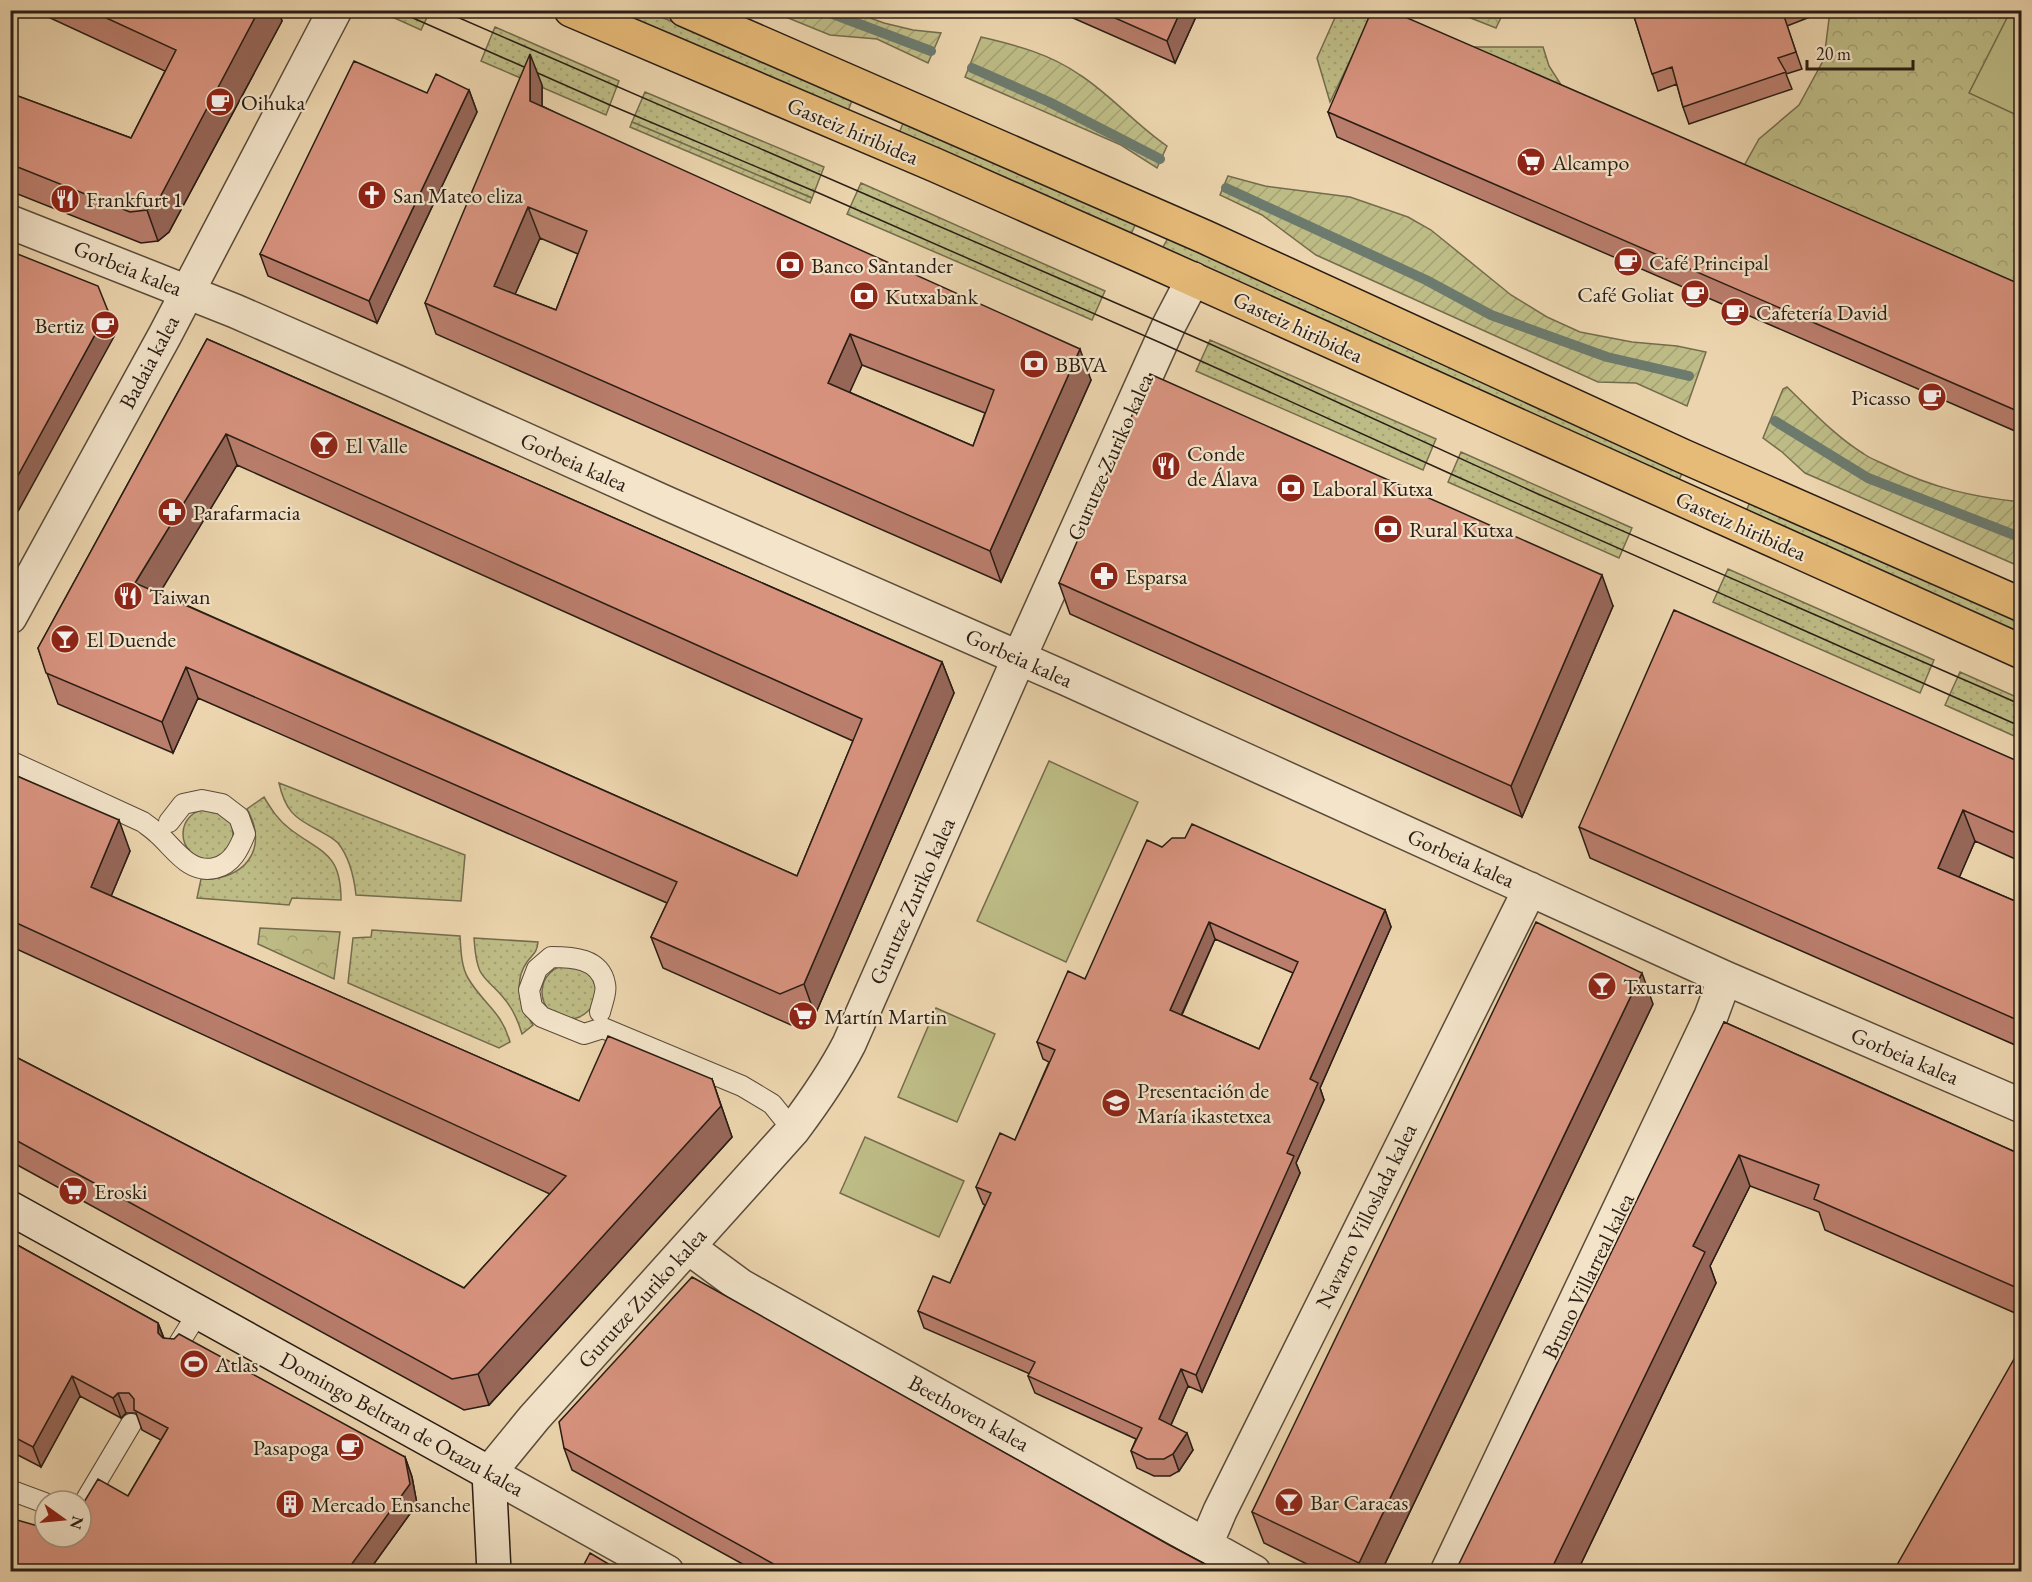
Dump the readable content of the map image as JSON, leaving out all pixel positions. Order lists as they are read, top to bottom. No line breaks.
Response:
{"streets":{"main road":["Gasteiz hiribidea"],"street":["Gorbeia kalea","Badaia kalea","Gurutze Zuriko kalea","Navarro Villoslada kalea","Bruno Villarreal kalea","Beethoven kalea","Domingo Beltran de Otazu kalea"]},"crossings":[["Gasteiz hiribidea","Gurutze Zuriko kalea"],["Gorbeia kalea","Badaia kalea"],["Gorbeia kalea","Gurutze Zuriko kalea"],["Gorbeia kalea","Navarro Villoslada kalea"],["Gorbeia kalea","Bruno Villarreal kalea"],["Gurutze Zuriko kalea","Beethoven kalea"],["Gurutze Zuriko kalea","Domingo Beltran de Otazu kalea"],["Navarro Villoslada kalea","Beethoven kalea"]],"places":{"cafe":["Oihuka","Café Principal","Café Goliat","Cafetería David","Bertiz","Picasso","Pasapoga"],"supermarket":["Alcampo","Martín Martin","Eroski"],"church":["San Mateo eliza"],"restaurant":["Frankfurt 1","Conde de Álava","Taiwan"],"bank":["Banco Santander","Kutxabank","BBVA","Laboral Kutxa","Rural Kutxa"],"bar":["El Valle","El Duende","Txustarra","Bar Caracas"],"pharmacy":["Parafarmacia","Esparsa"],"school or university":["Presentación de María ikastetxea"],"sports":["Atlas"],"building":["Mercado Ensanche"]},"scale_bar":"20 m","north":"right"}
